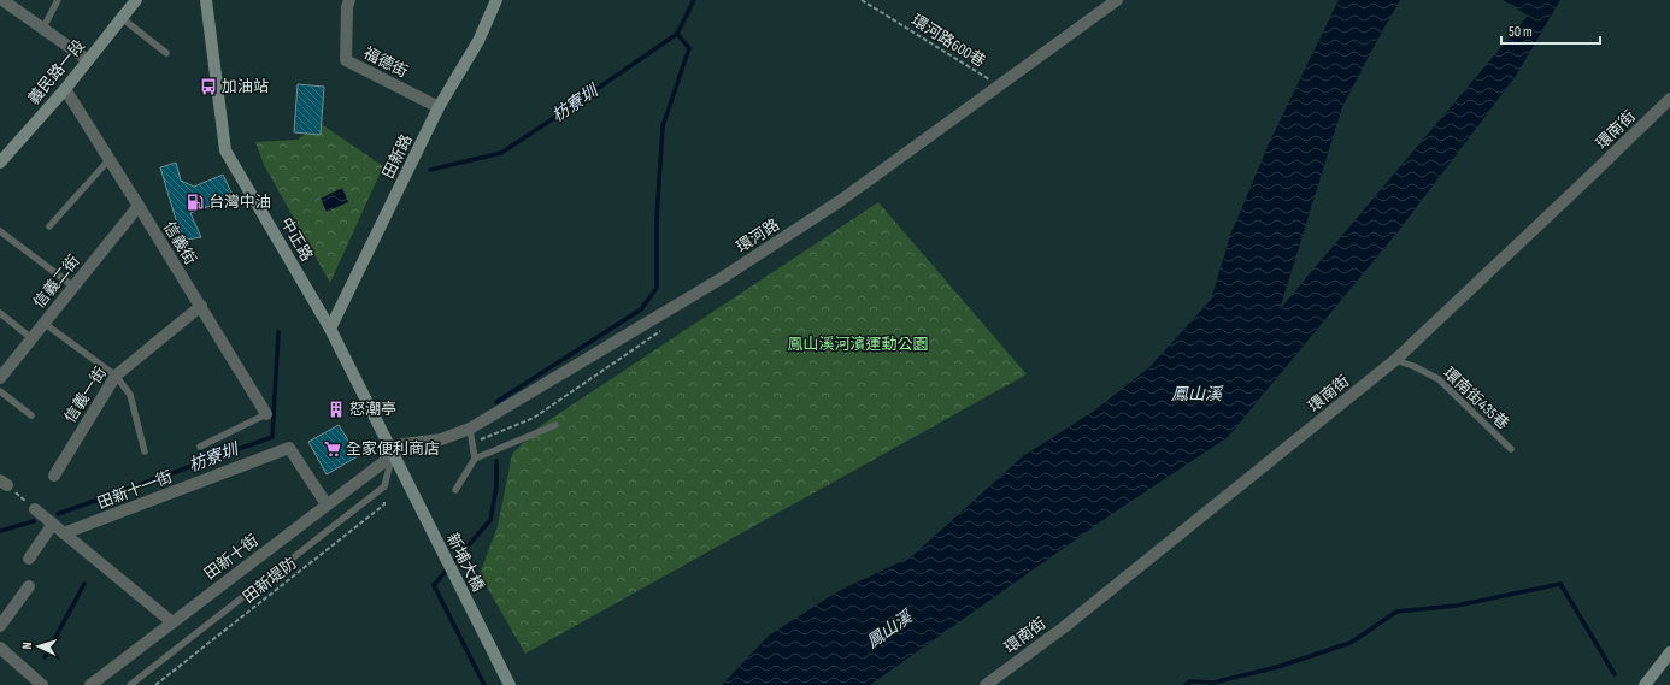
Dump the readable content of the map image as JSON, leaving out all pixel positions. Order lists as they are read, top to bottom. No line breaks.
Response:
{"streets":{"main road":["義民路一段","田新路","中正路","新埔大橋"],"street":["福德街","環南街","環河路","信義街","信義二街","信義一街","田新十一街","田新十街"],"lane":["環南街435巷"],"path":["環河路600巷","田新堤防"]},"crossings":[["環河路600巷","環河路"],["福德街","田新路"],["義民路一段","信義街"],["環南街","環南街435巷"],["田新路","中正路"],["環河路","中正路"],["環河路","田新十街"],["環河路","新埔大橋"],["中正路","田新十街"],["中正路","新埔大橋"],["信義街","信義二街"],["信義街","信義一街"],["田新十一街","田新十街"],["田新十街","新埔大橋"]],"water":["枋寮圳","鳳山溪"],"parks":["鳳山溪河濱運動公園"],"places":{"bus stop":["加油站"],"fuel station":["台灣中油"],"building":["怒潮亭"],"supermarket":["全家便利商店"]},"scale_bar":"50 m","north":"left"}
